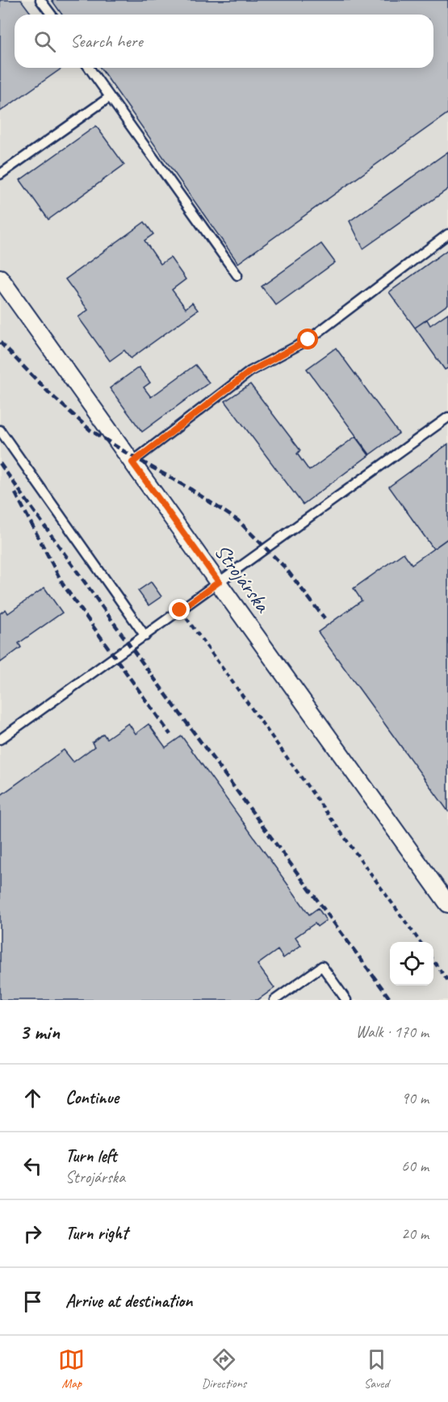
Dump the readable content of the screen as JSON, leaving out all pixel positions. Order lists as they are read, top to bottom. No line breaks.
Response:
{"streets":{"street":["Strojárska"]},"page":{"search":"Search here","heading":["3 min","Walk · 170 m"],"list":[["Continue","90 m"],["Turn left","Strojárska","60 m"],["Turn right","20 m"],"Arrive at destination"],"nav":["Map","Directions","Saved"]}}
